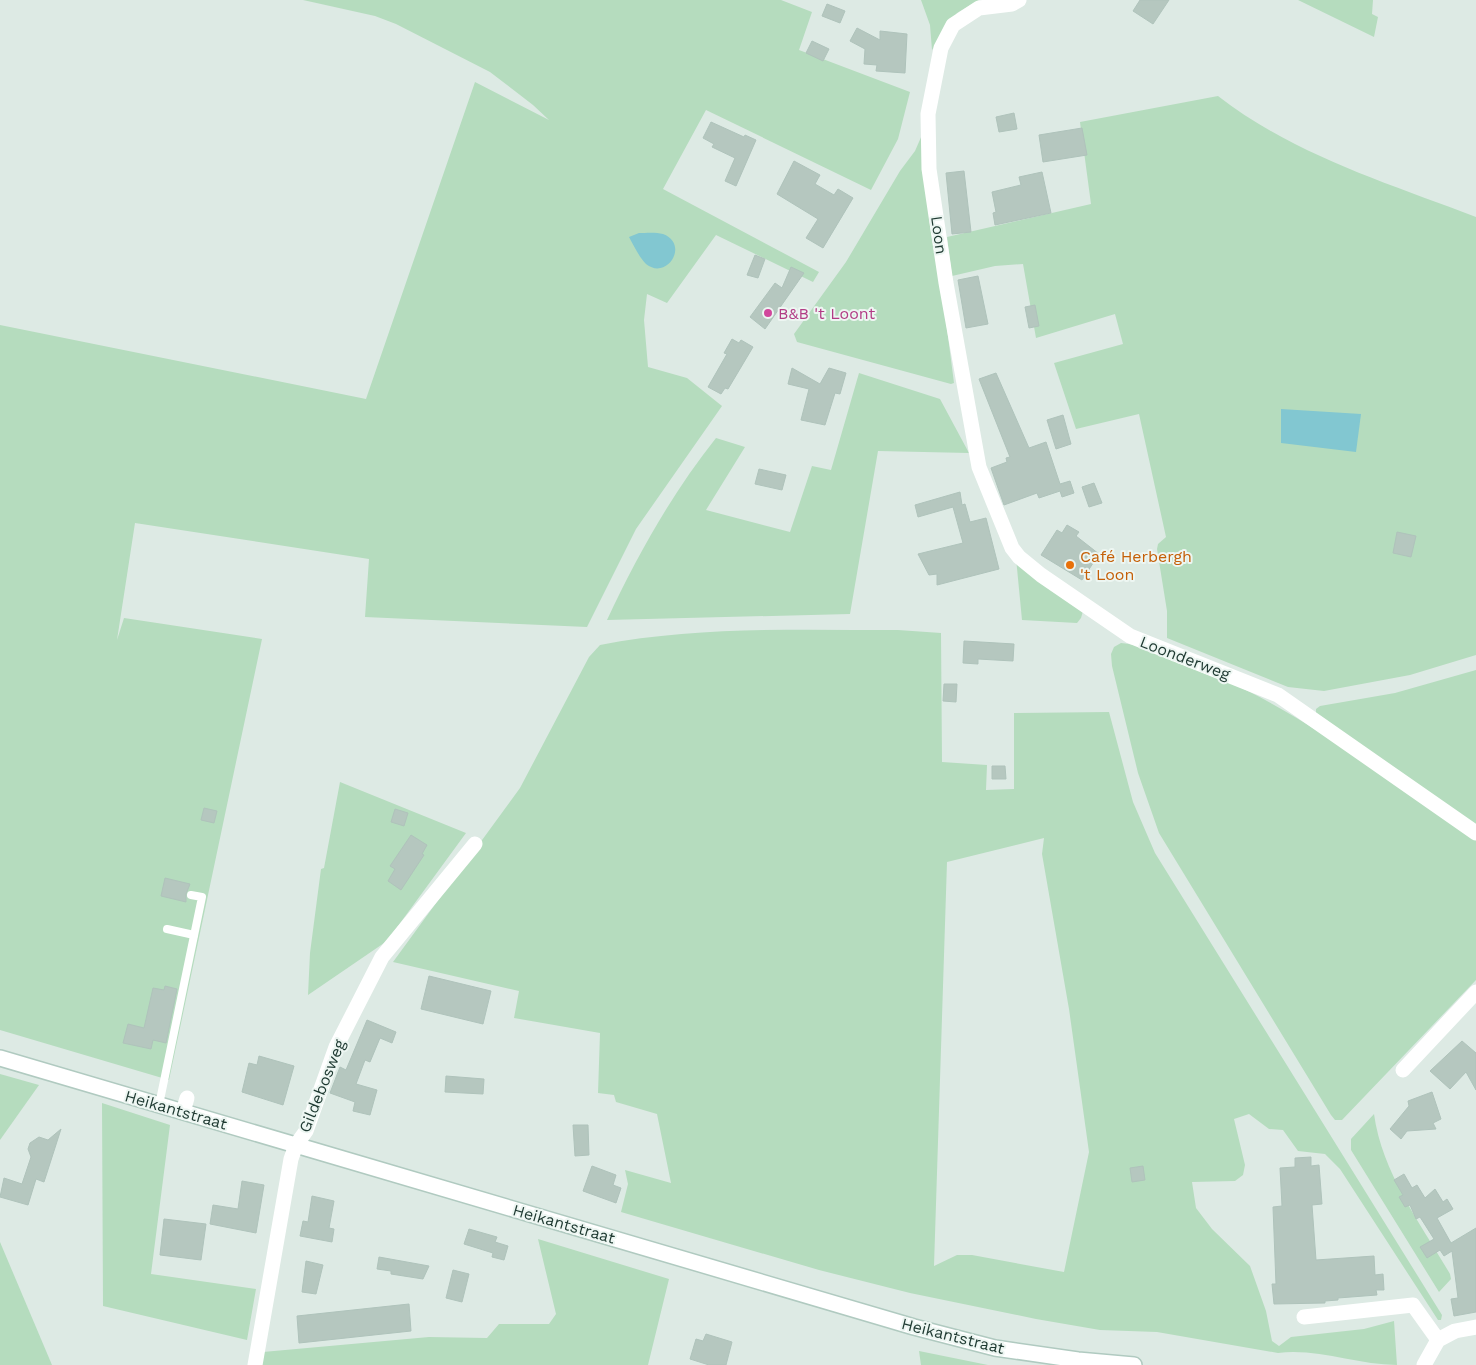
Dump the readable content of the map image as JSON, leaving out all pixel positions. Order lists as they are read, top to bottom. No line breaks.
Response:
{"streets":{"street":["Loon","Loonderweg","Gildebosweg","Heikantstraat"]},"crossings":[["Loon","Loonderweg"],["Gildebosweg","Heikantstraat"]],"places":["B&B 't Loont","Café Herbergh 't Loon"]}
